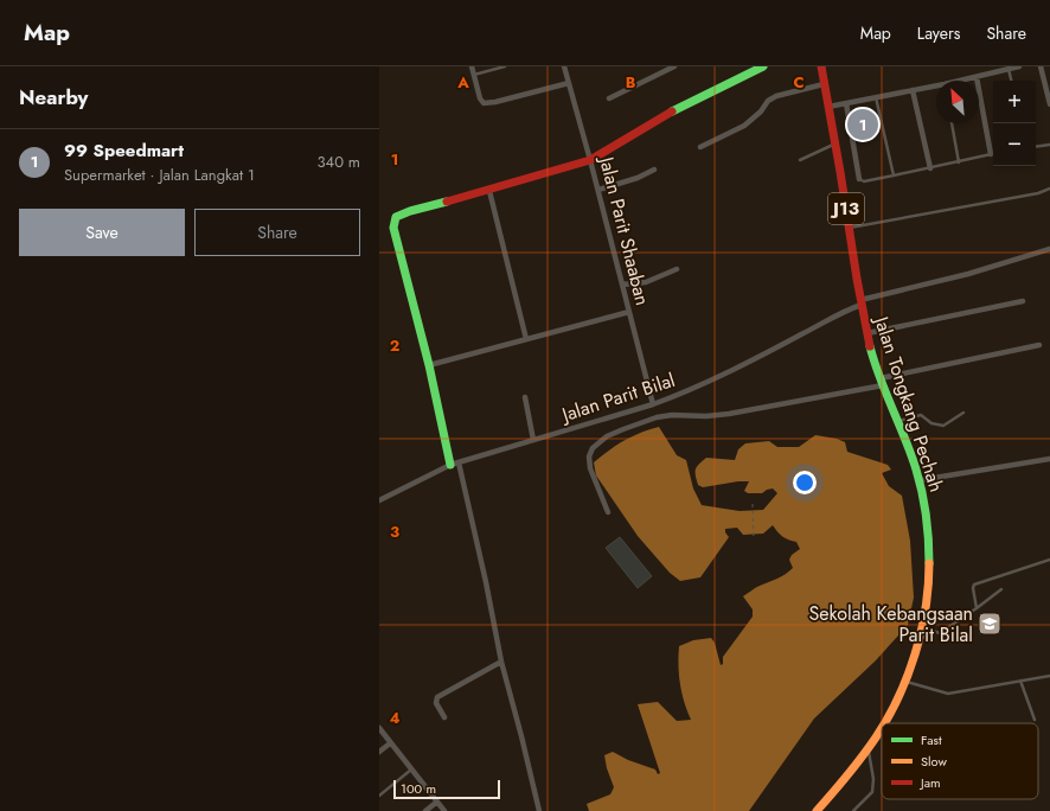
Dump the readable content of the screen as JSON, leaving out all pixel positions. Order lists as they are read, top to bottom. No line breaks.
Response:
{"streets":{"main road":["J13","Jalan Tongkang Pechah"],"street":["Jalan Parit Shaaban","Jalan Parit Bilal"]},"crossings":[["Jalan Parit Shaaban","Jalan Parit Bilal"],["Jalan Parit Bilal","Jalan Tongkang Pechah"]],"places":{"school or university":["Sekolah Kebangsaan Parit Bilal"]},"legend":["Fast","Slow","Jam"],"scale_bar":"100 m","north":"top left","page":{"header":"Map","nav":["Map","Layers","Share"],"heading":"Nearby","map_buttons":["+","−"],"pins":"1","list":[{"mark":"1","name":"99 Speedmart","note":"Supermarket · Jalan Langkat 1","value":"340 m"}],"buttons":["Save","Share"],"scale":"100 m"},"grid":{"columns":["A","B","C"],"rows":["1","2","3","4"]}}
